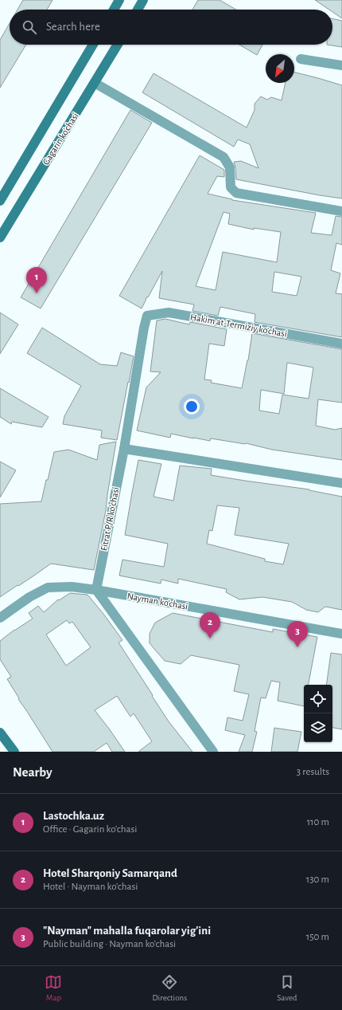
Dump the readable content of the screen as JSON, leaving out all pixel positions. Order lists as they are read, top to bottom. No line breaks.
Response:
{"streets":{"main road":["Gagarin ko'chasi"],"street":["Hakim at-Termiziy ko'chasi","Fitrat P/R ko'chasi","Nayman ko'chasi"]},"crossings":[["Hakim at-Termiziy ko'chasi","Fitrat P/R ko'chasi"],["Fitrat P/R ko'chasi","Nayman ko'chasi"]],"north":"bottom left","page":{"search":"Search here","pins":["1","2","3"],"heading":["Nearby","3 results"],"list":[{"mark":"1","name":"Lastochka.uz","note":"Office · Gagarin ko'chasi","value":"110 m"},{"mark":"2","name":"Hotel Sharqoniy Samarqand","note":"Hotel · Nayman ko'chasi","value":"130 m"},{"mark":"3","name":"\"Nayman\" mahalla fuqarolar yig'ini","note":"Public building · Nayman ko'chasi","value":"150 m"}],"nav":["Map","Directions","Saved"]}}
